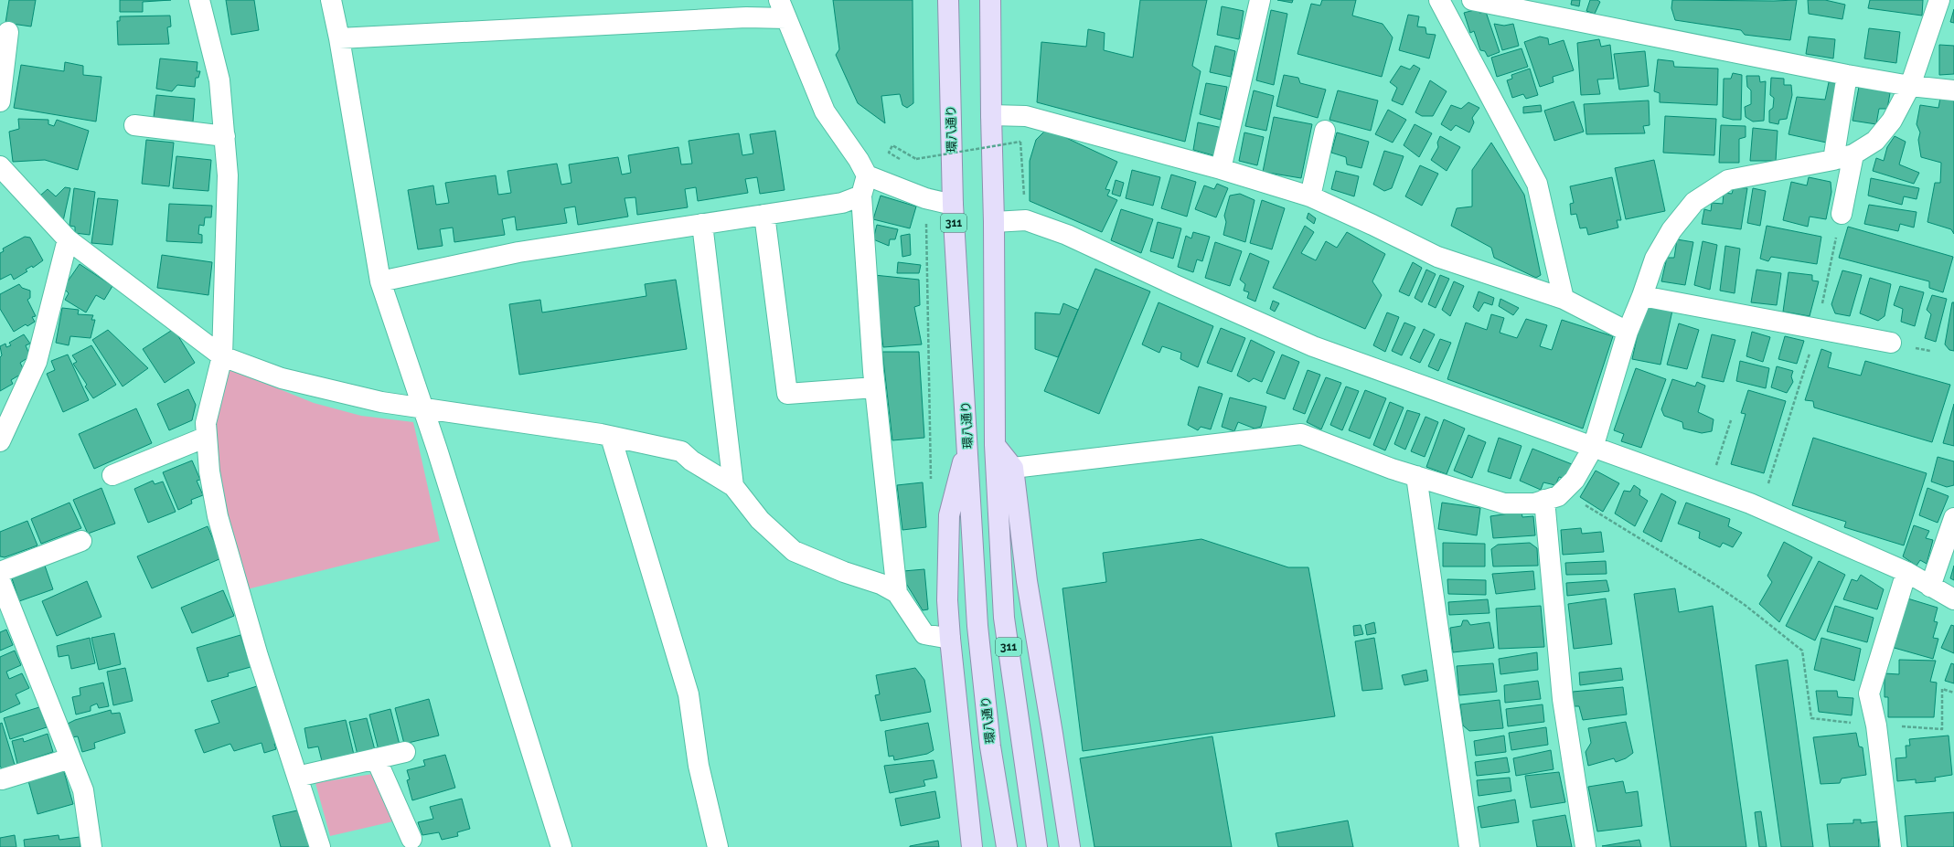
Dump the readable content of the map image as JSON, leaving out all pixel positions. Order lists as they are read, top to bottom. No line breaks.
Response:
{"streets":{"main road":["環八通り","311"]}}
